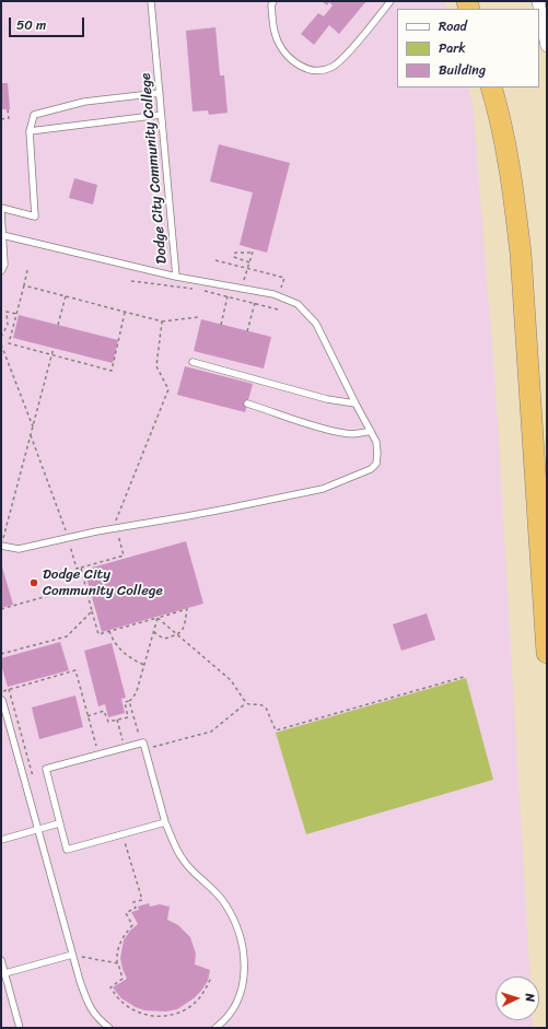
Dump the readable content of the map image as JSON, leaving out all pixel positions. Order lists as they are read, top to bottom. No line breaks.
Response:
{"streets":{"lane":["Dodge City Community College"]},"places":["Dodge City Community College"],"legend":["Road","Park","Building"],"scale_bar":"50 m","north":"right"}
